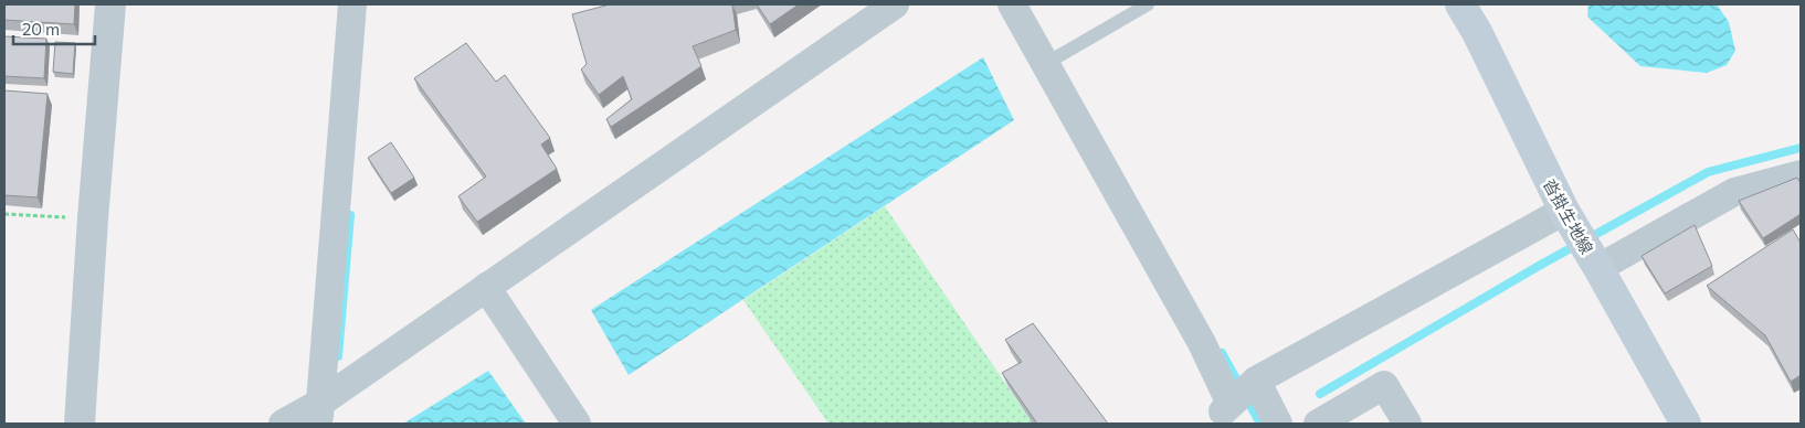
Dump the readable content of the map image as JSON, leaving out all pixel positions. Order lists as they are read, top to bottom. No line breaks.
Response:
{"streets":{"main road":["沓掛生地線"]},"scale_bar":"20 m"}
